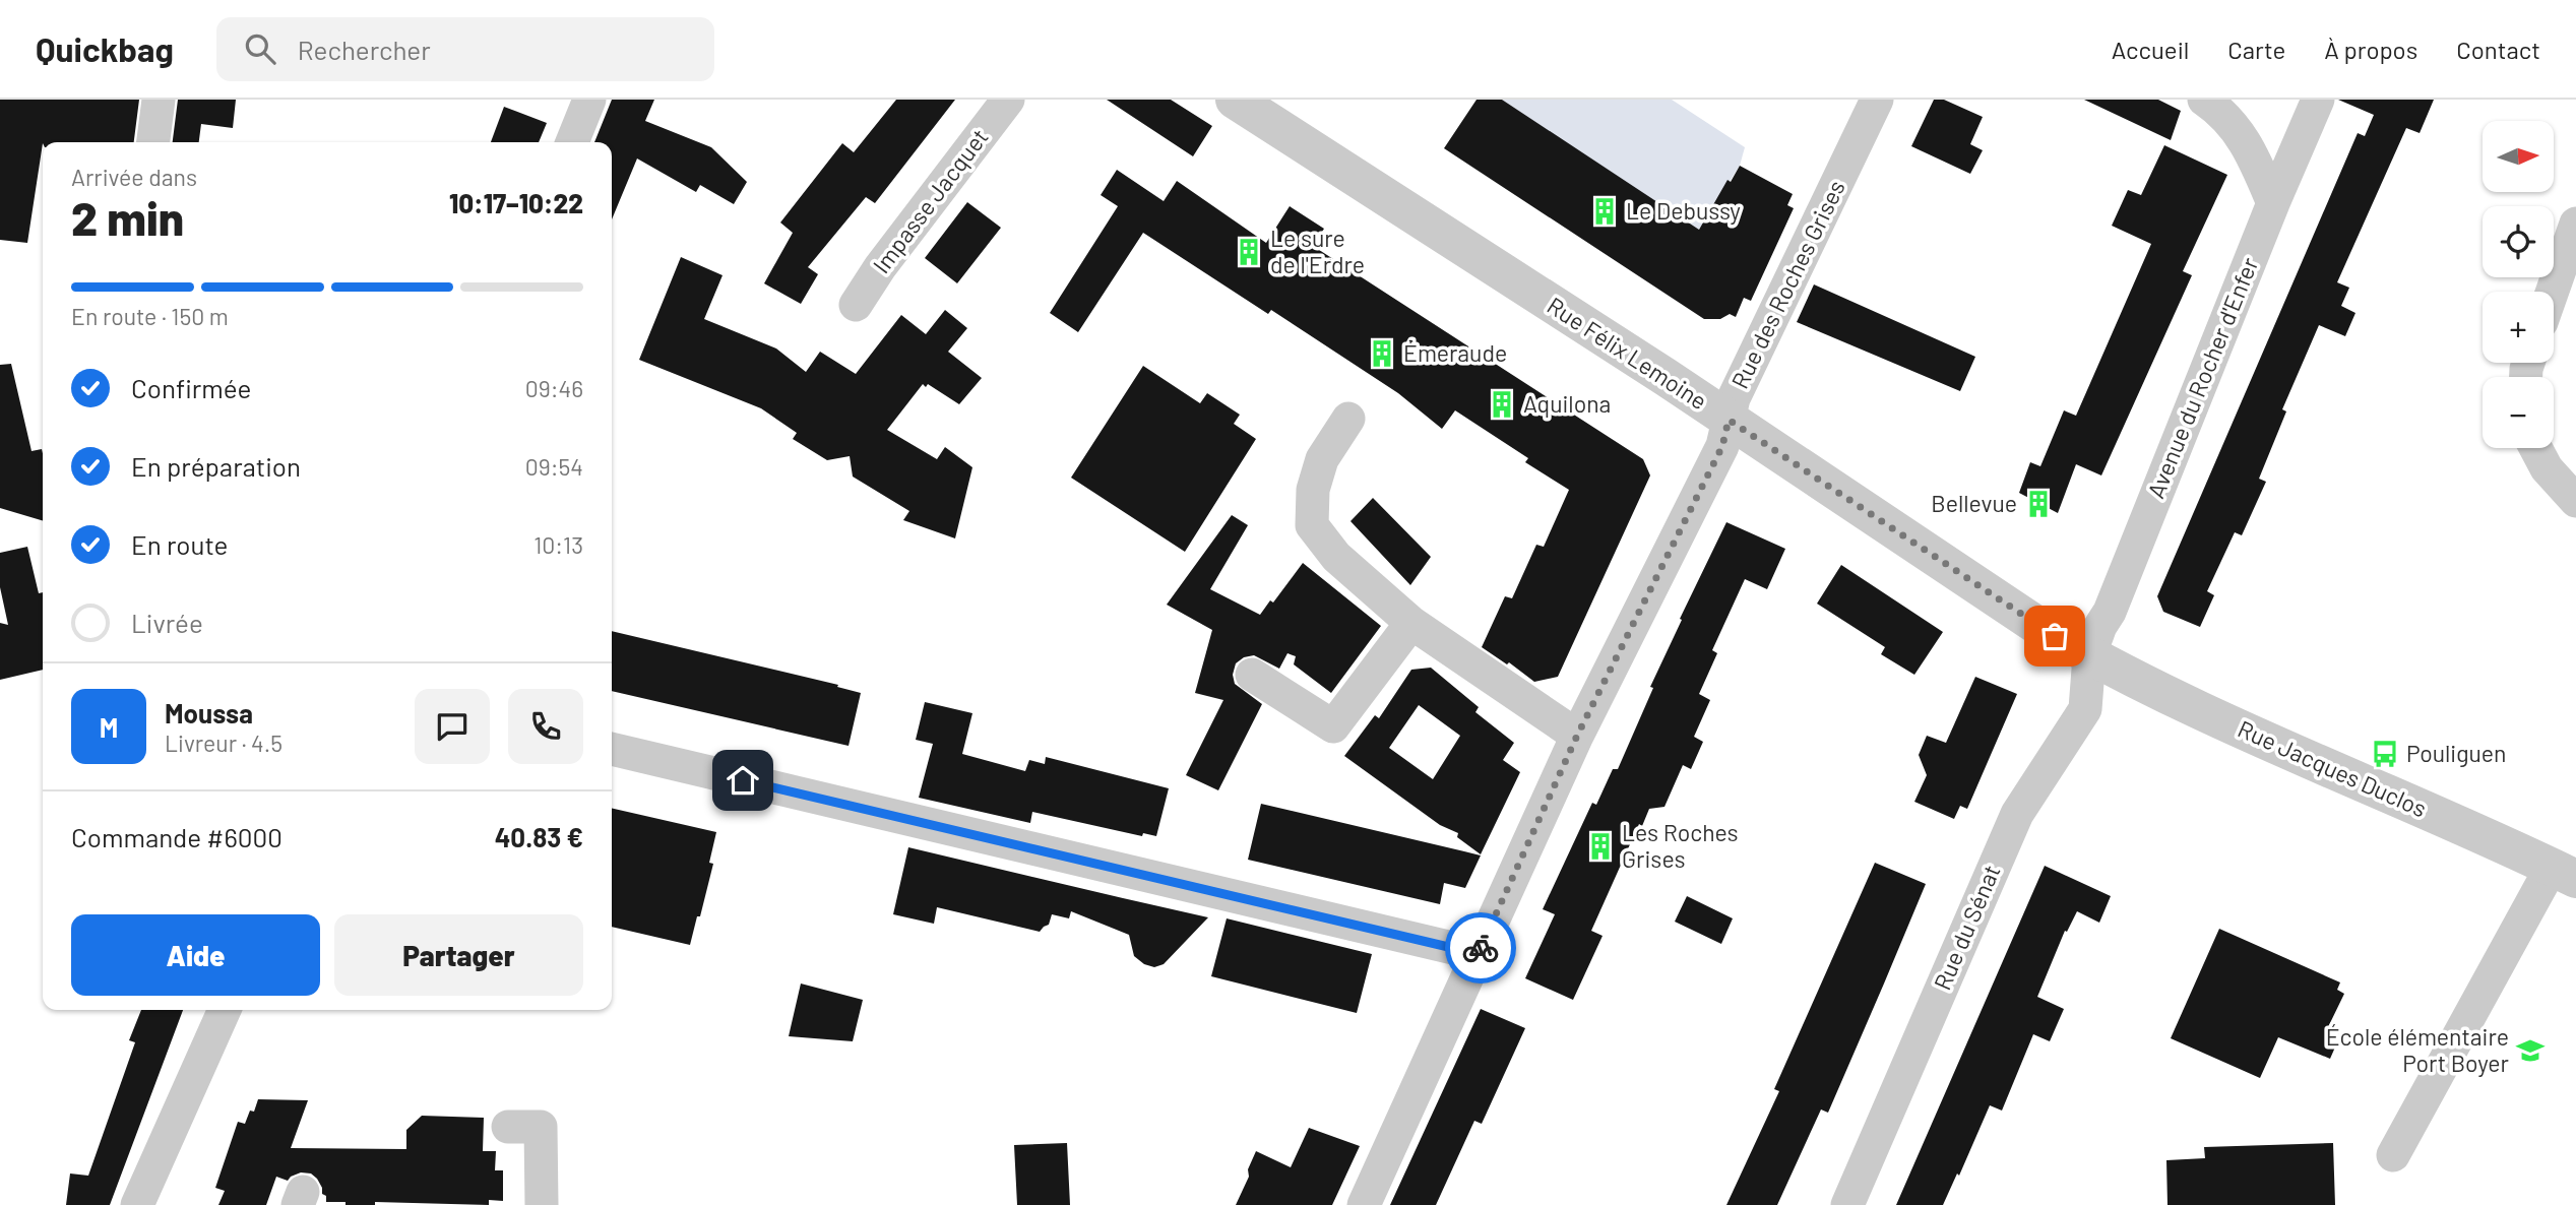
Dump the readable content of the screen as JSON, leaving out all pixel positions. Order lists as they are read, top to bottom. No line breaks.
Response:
{"streets":{"street":["Impasse Jacquet","Rue des Roches Grises","Rue Félix Lemoine","Avenue du Rocher d'Enfer","Rue Jacques Duclos","Rue du Sénat"]},"crossings":[["Rue des Roches Grises","Rue Félix Lemoine"],["Rue Félix Lemoine","Avenue du Rocher d'Enfer"],["Rue Félix Lemoine","Rue Jacques Duclos"],["Rue Félix Lemoine","Rue du Sénat"],["Avenue du Rocher d'Enfer","Rue Jacques Duclos"],["Avenue du Rocher d'Enfer","Rue du Sénat"],["Rue Jacques Duclos","Rue du Sénat"]],"places":{"building":["Le Debussy","Le sure de l'Erdre","Émeraude","Aquilona","Bellevue","Les Roches Grises"],"bus stop":["Pouliguen"],"school or university":["École élémentaire Port Boyer"]},"north":"right","page":{"header":"Quickbag","search":"Rechercher","nav":["Accueil","Carte","À propos","Contact"],"map_buttons":["+","−"],"heading":["2 min","Arrivée dans","10:17–10:22"],"panel":["Moussa","Livreur · 4.5","Commande #6000","40.83 €"],"bar":"En route · 150 m","list":[["Confirmée","09:46"],["En préparation","09:54"],["En route","10:13"],"Livrée"],"round":"M","buttons":["Aide","Partager"]}}
